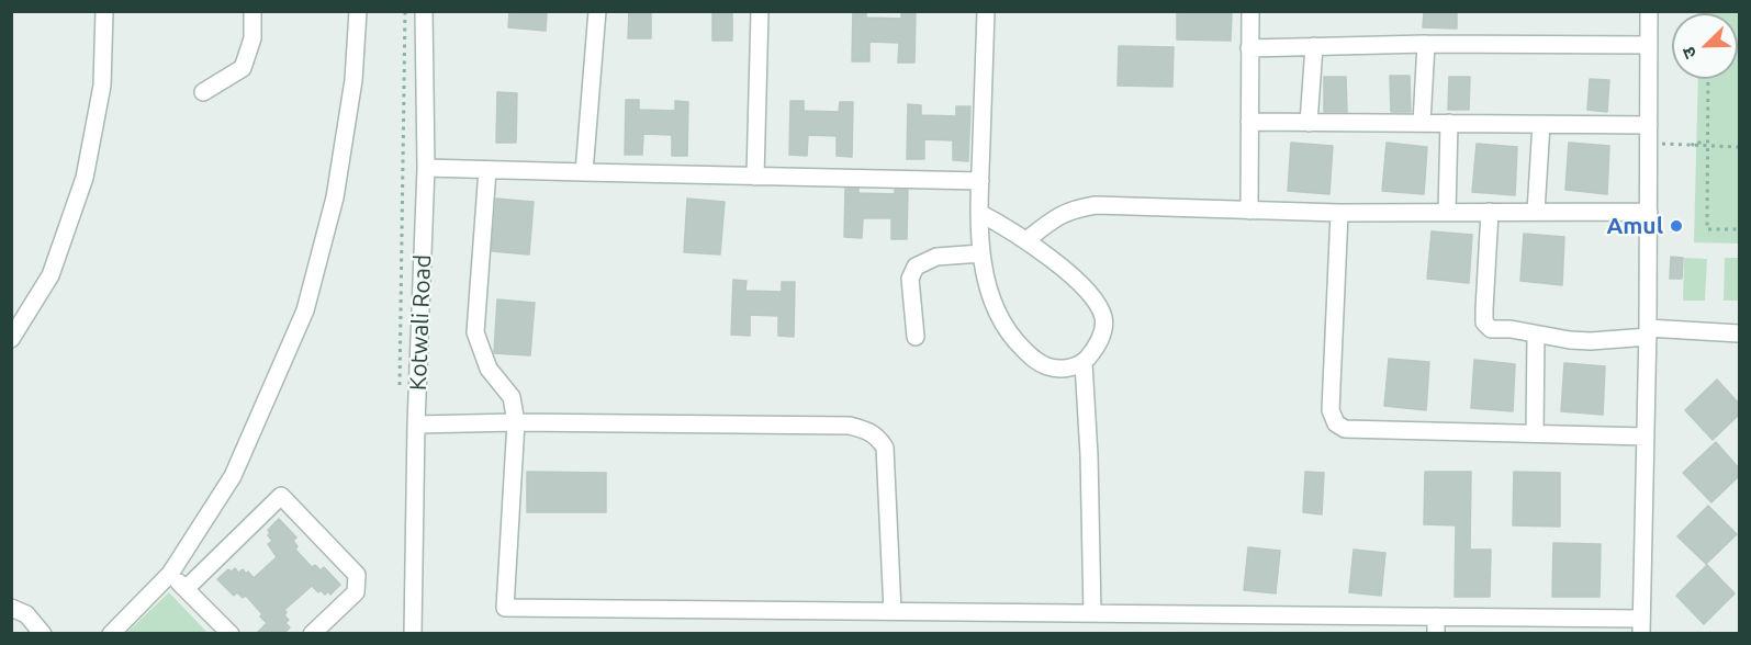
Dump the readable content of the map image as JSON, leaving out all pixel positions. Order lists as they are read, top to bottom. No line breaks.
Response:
{"streets":{"street":["Kotwali Road"]},"places":["Amul"],"north":"bottom left"}
